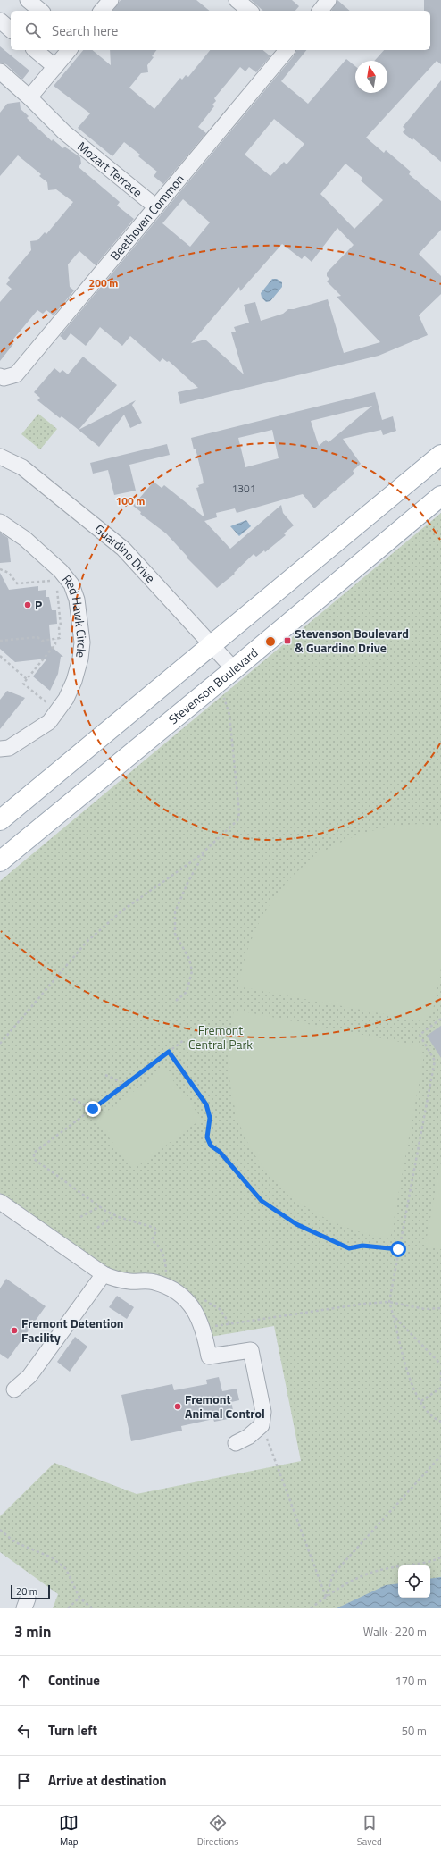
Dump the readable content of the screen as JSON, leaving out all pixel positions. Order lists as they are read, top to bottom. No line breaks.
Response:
{"streets":{"main road":["Stevenson Boulevard"],"street":["Mozart Terrace","Beethoven Common","Guardino Drive","Red Hawk Circle"]},"crossings":[["Mozart Terrace","Beethoven Common"],["Guardino Drive","Stevenson Boulevard"]],"parks":["Fremont Central Park"],"places":{"other":["P","Fremont Detention Facility","Fremont Animal Control"],"transit":["Stevenson Boulevard & Guardino Drive"]},"house_numbers":["1301"],"scale_bar":"20 m","north":"top","page":{"search":"Search here","scale":"20 m","heading":["3 min","Walk · 220 m"],"list":[["Continue","170 m"],["Turn left","50 m"],"Arrive at destination"],"nav":["Map","Directions","Saved"]},"rings":["200 m","100 m"]}
